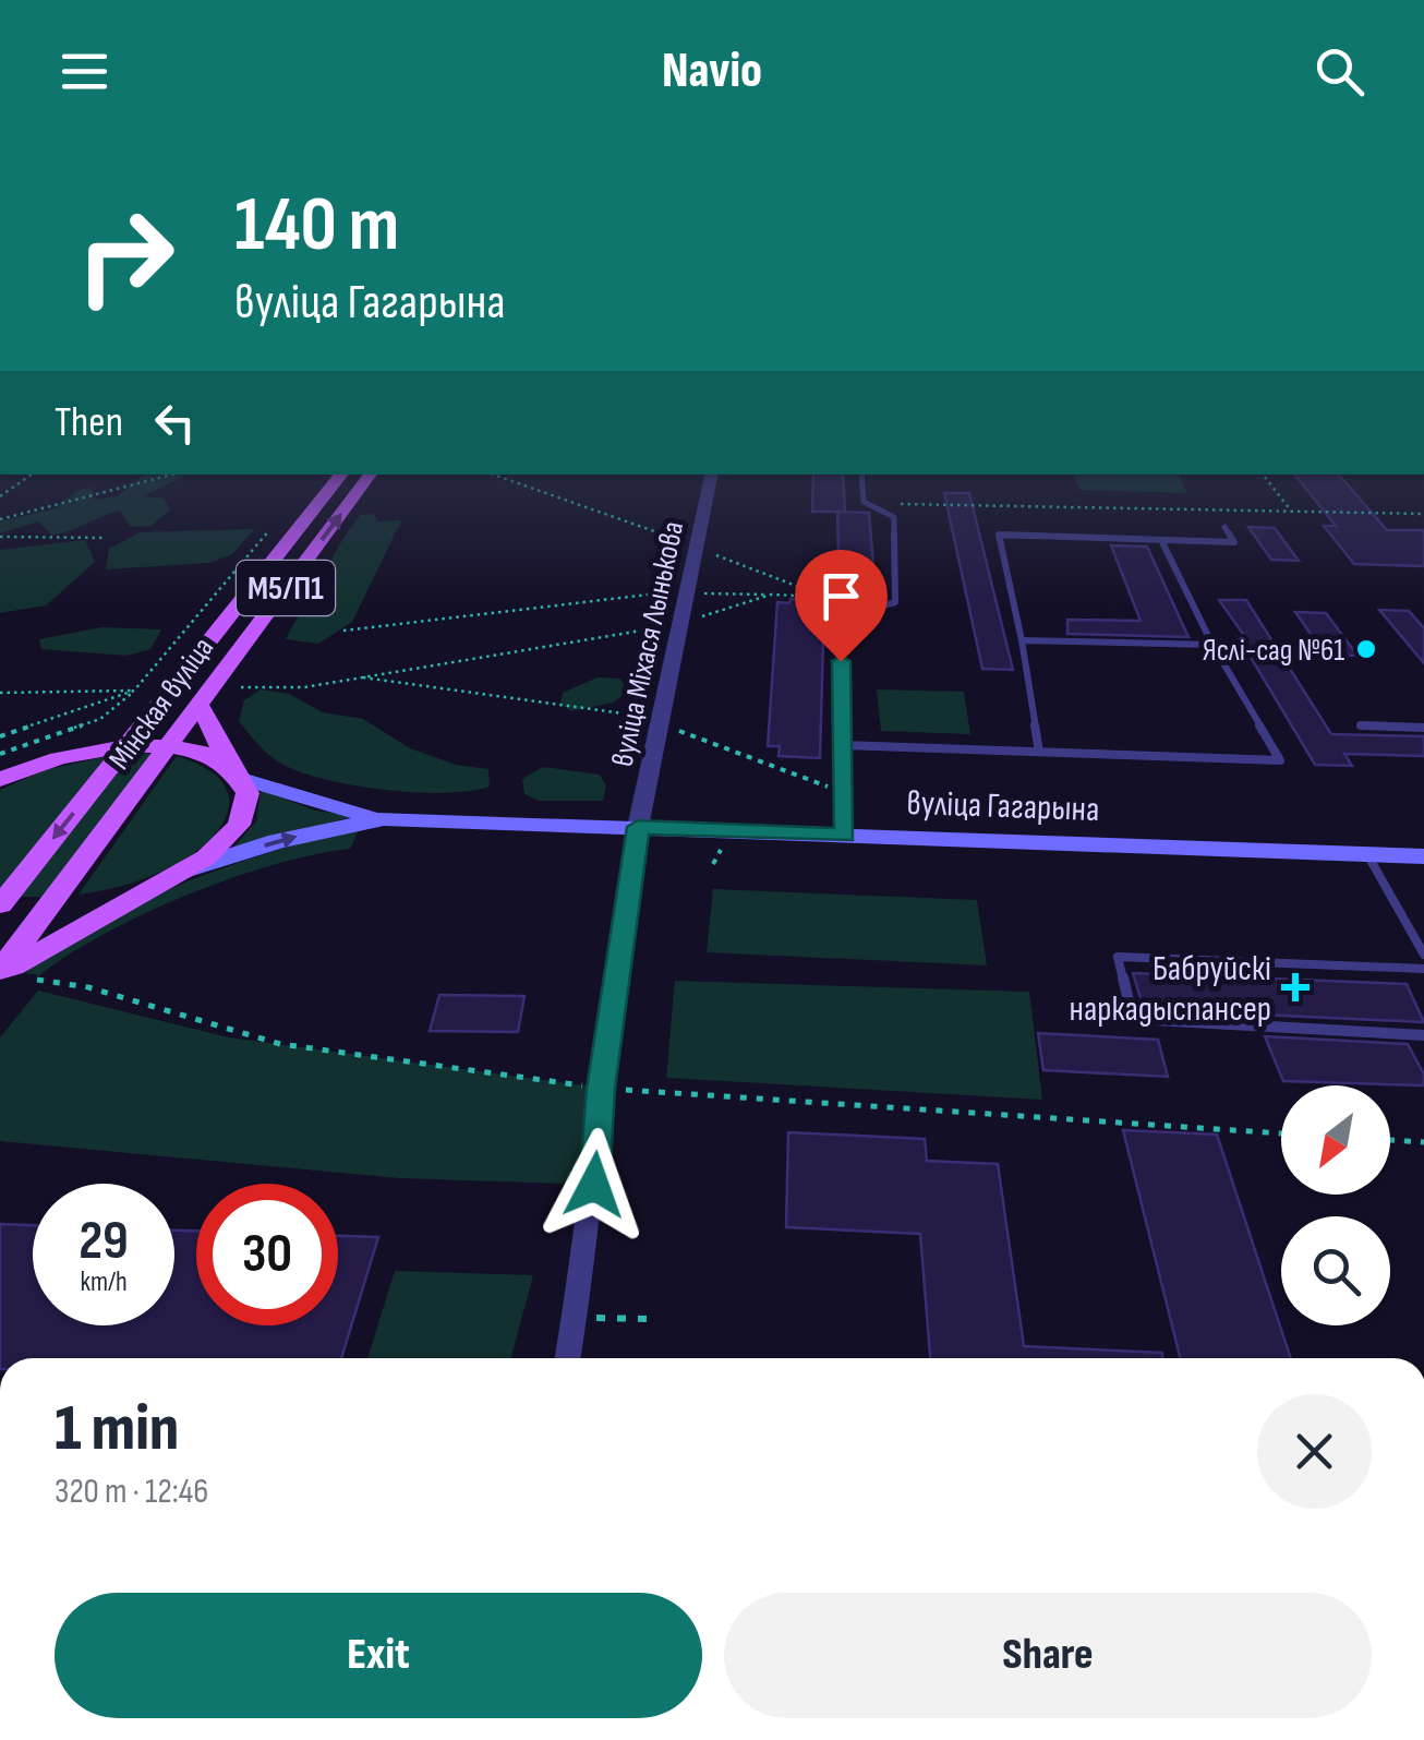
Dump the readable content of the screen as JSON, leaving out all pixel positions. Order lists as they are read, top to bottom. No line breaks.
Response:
{"streets":{"main road":["М5/П1","Мінская вуліца","вуліца Гагарына"],"street":["вуліца Міхася Лынькова"]},"crossings":[["вуліца Міхася Лынькова","вуліца Гагарына"]],"places":{"other":["Яслі-сад №61"],"health":["Бабруйскі наркадыспансер"]},"north":"bottom left","page":{"header":"Navio","turn":["140 m","вуліца Гагарына"],"then":"Then","speed":"29 km/h","limit":"30","heading":["1 min","320 m · 12:46"],"buttons":["Exit","Share"]}}
